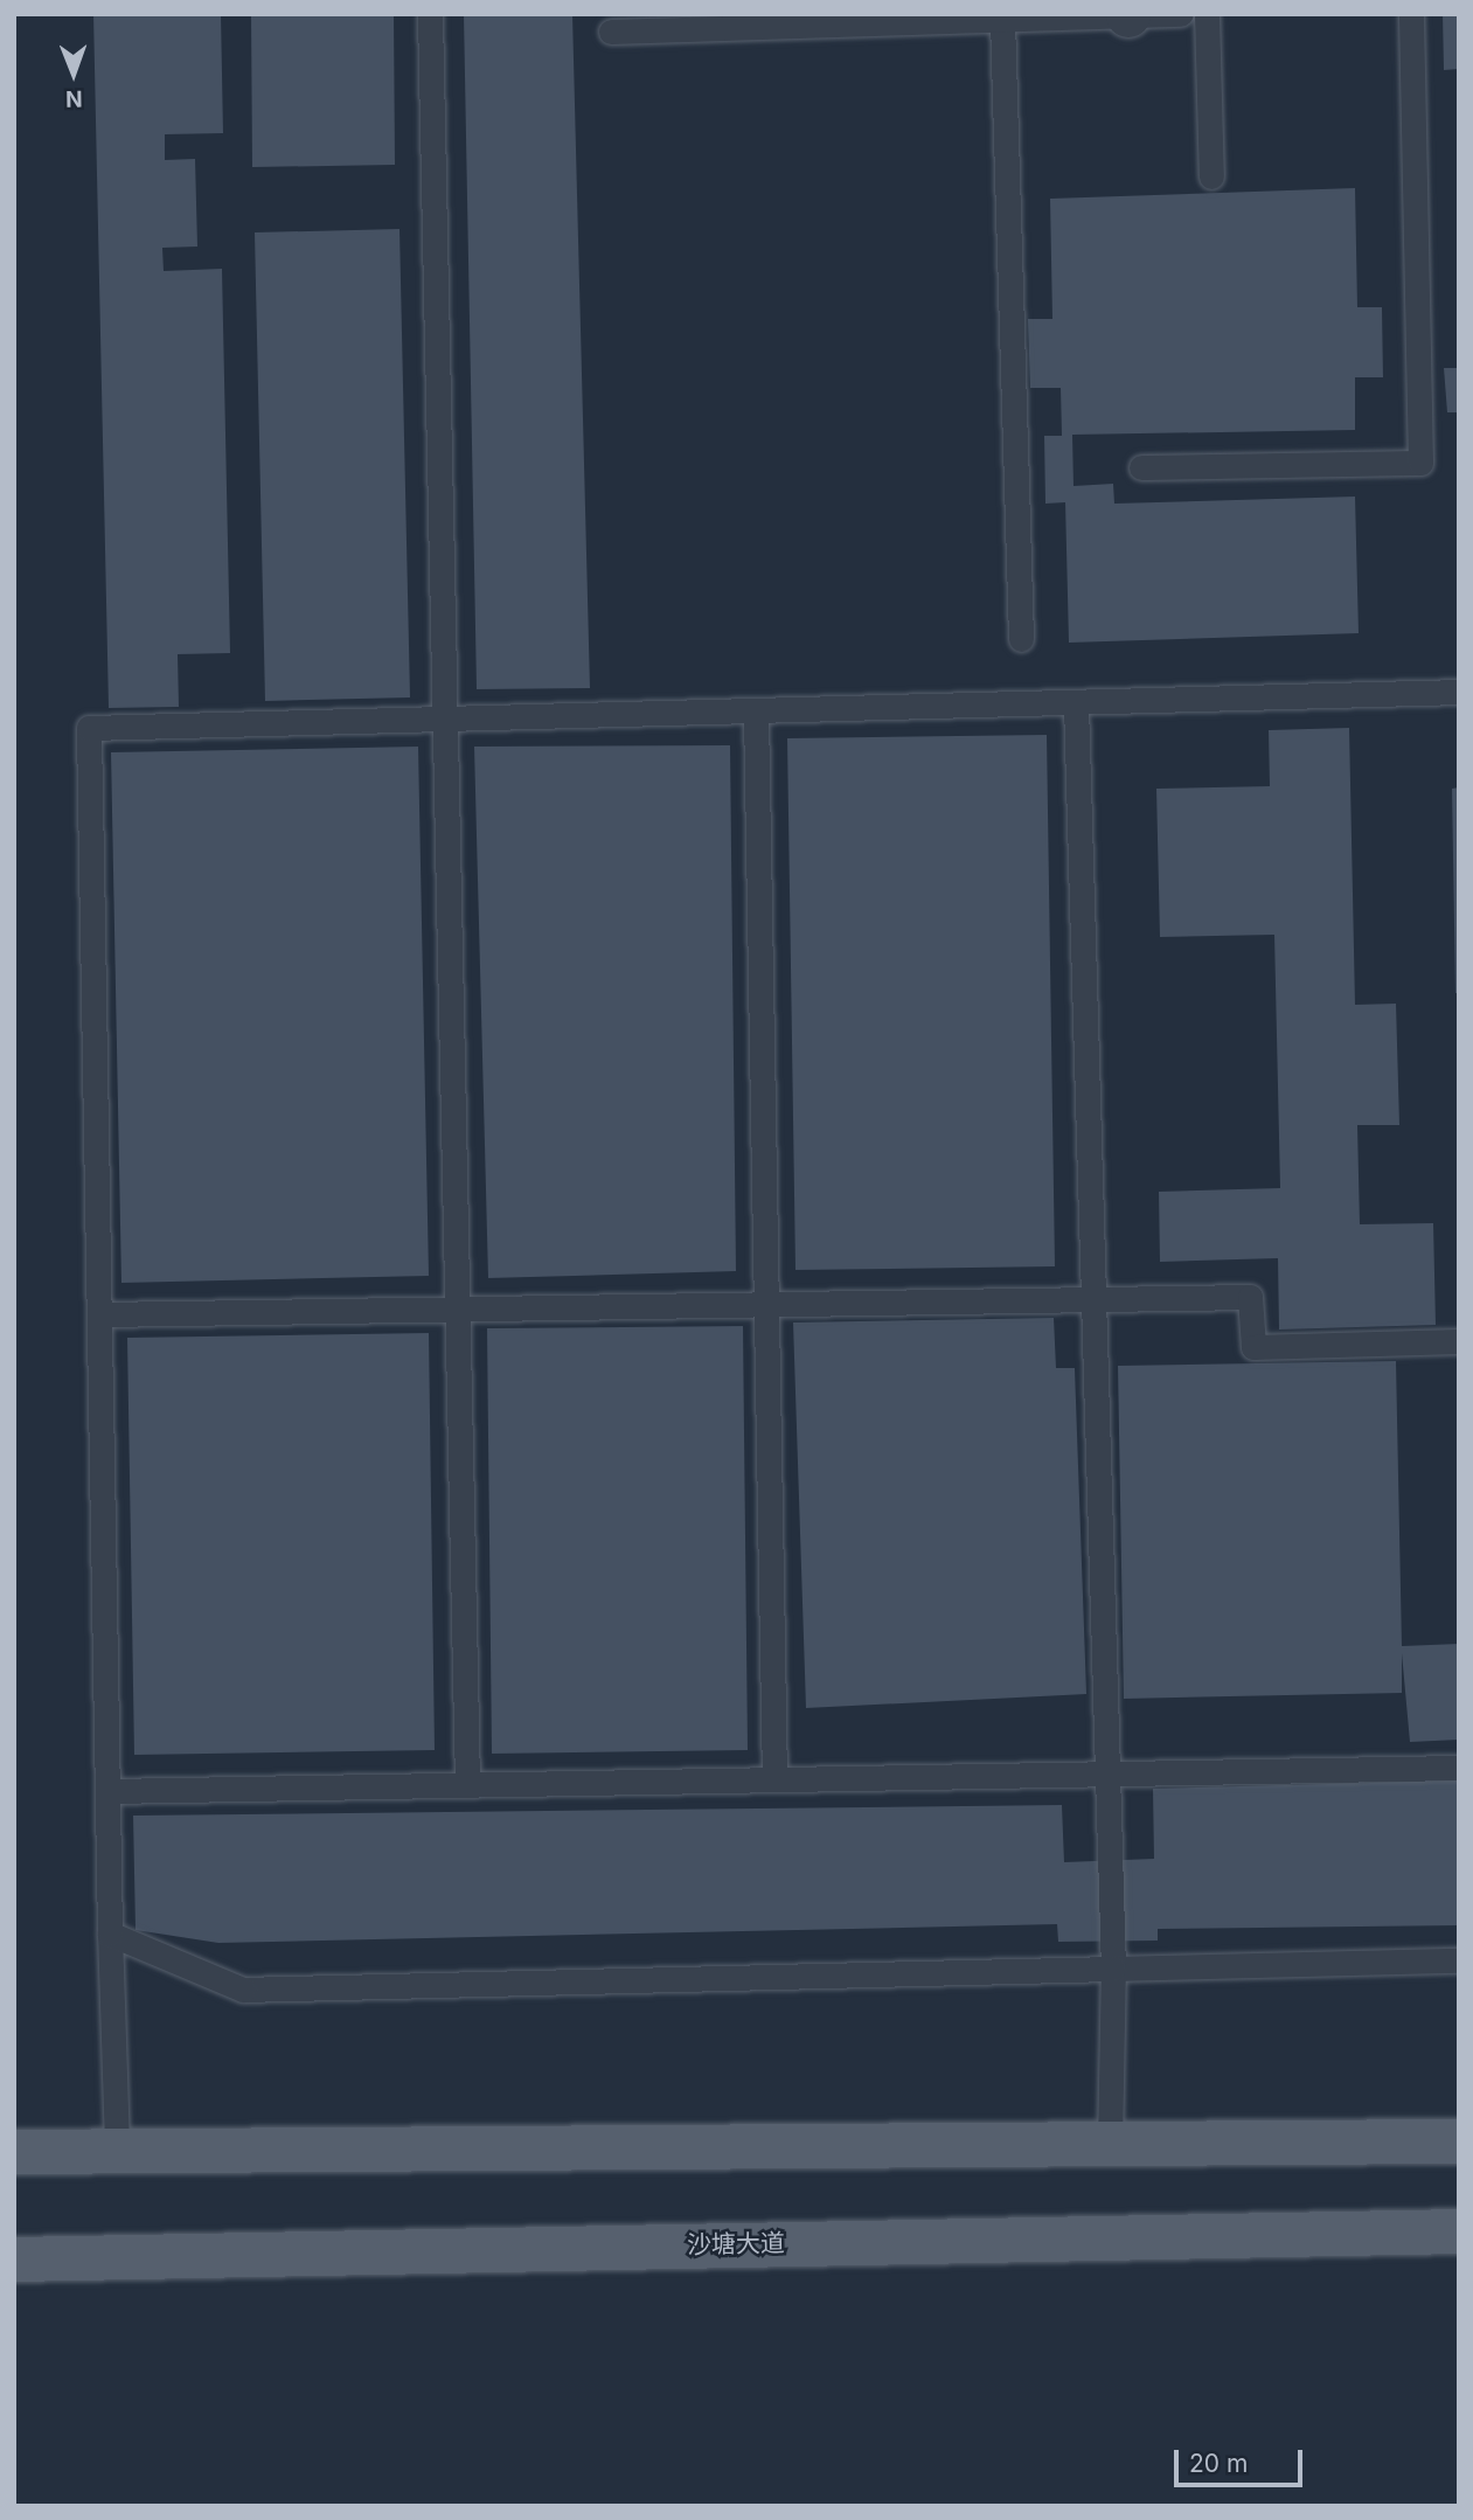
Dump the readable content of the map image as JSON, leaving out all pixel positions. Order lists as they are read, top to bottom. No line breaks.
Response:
{"streets":{"main road":["沙塘大道"]},"scale_bar":"20 m","north":"bottom"}
